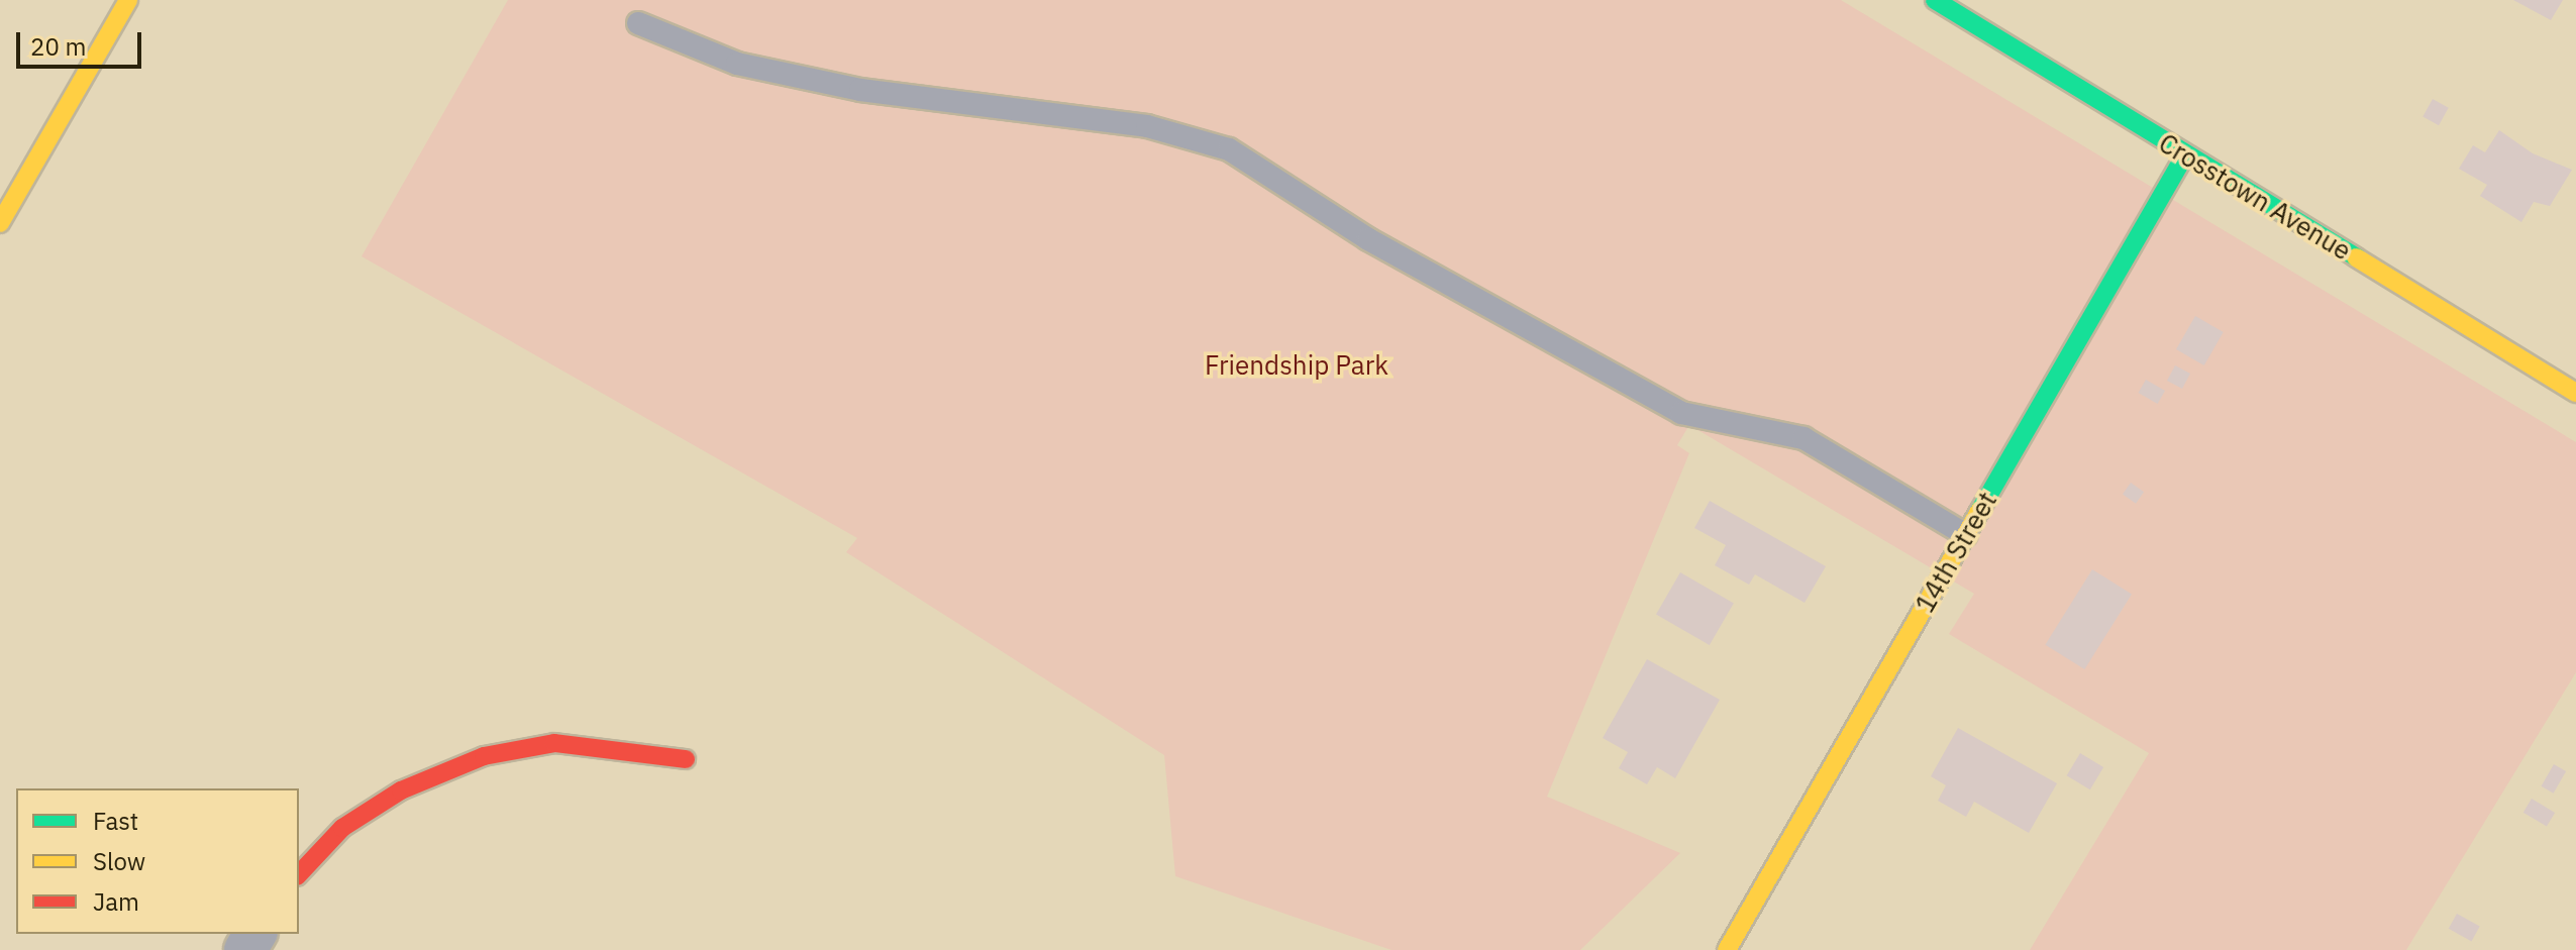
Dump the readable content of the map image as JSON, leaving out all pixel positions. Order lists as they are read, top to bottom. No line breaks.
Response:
{"streets":{"street":["Crosstown Avenue","14th Street"]},"crossings":[["Crosstown Avenue","14th Street"]],"parks":["Friendship Park"],"legend":["Fast","Slow","Jam"],"scale_bar":"20 m"}
